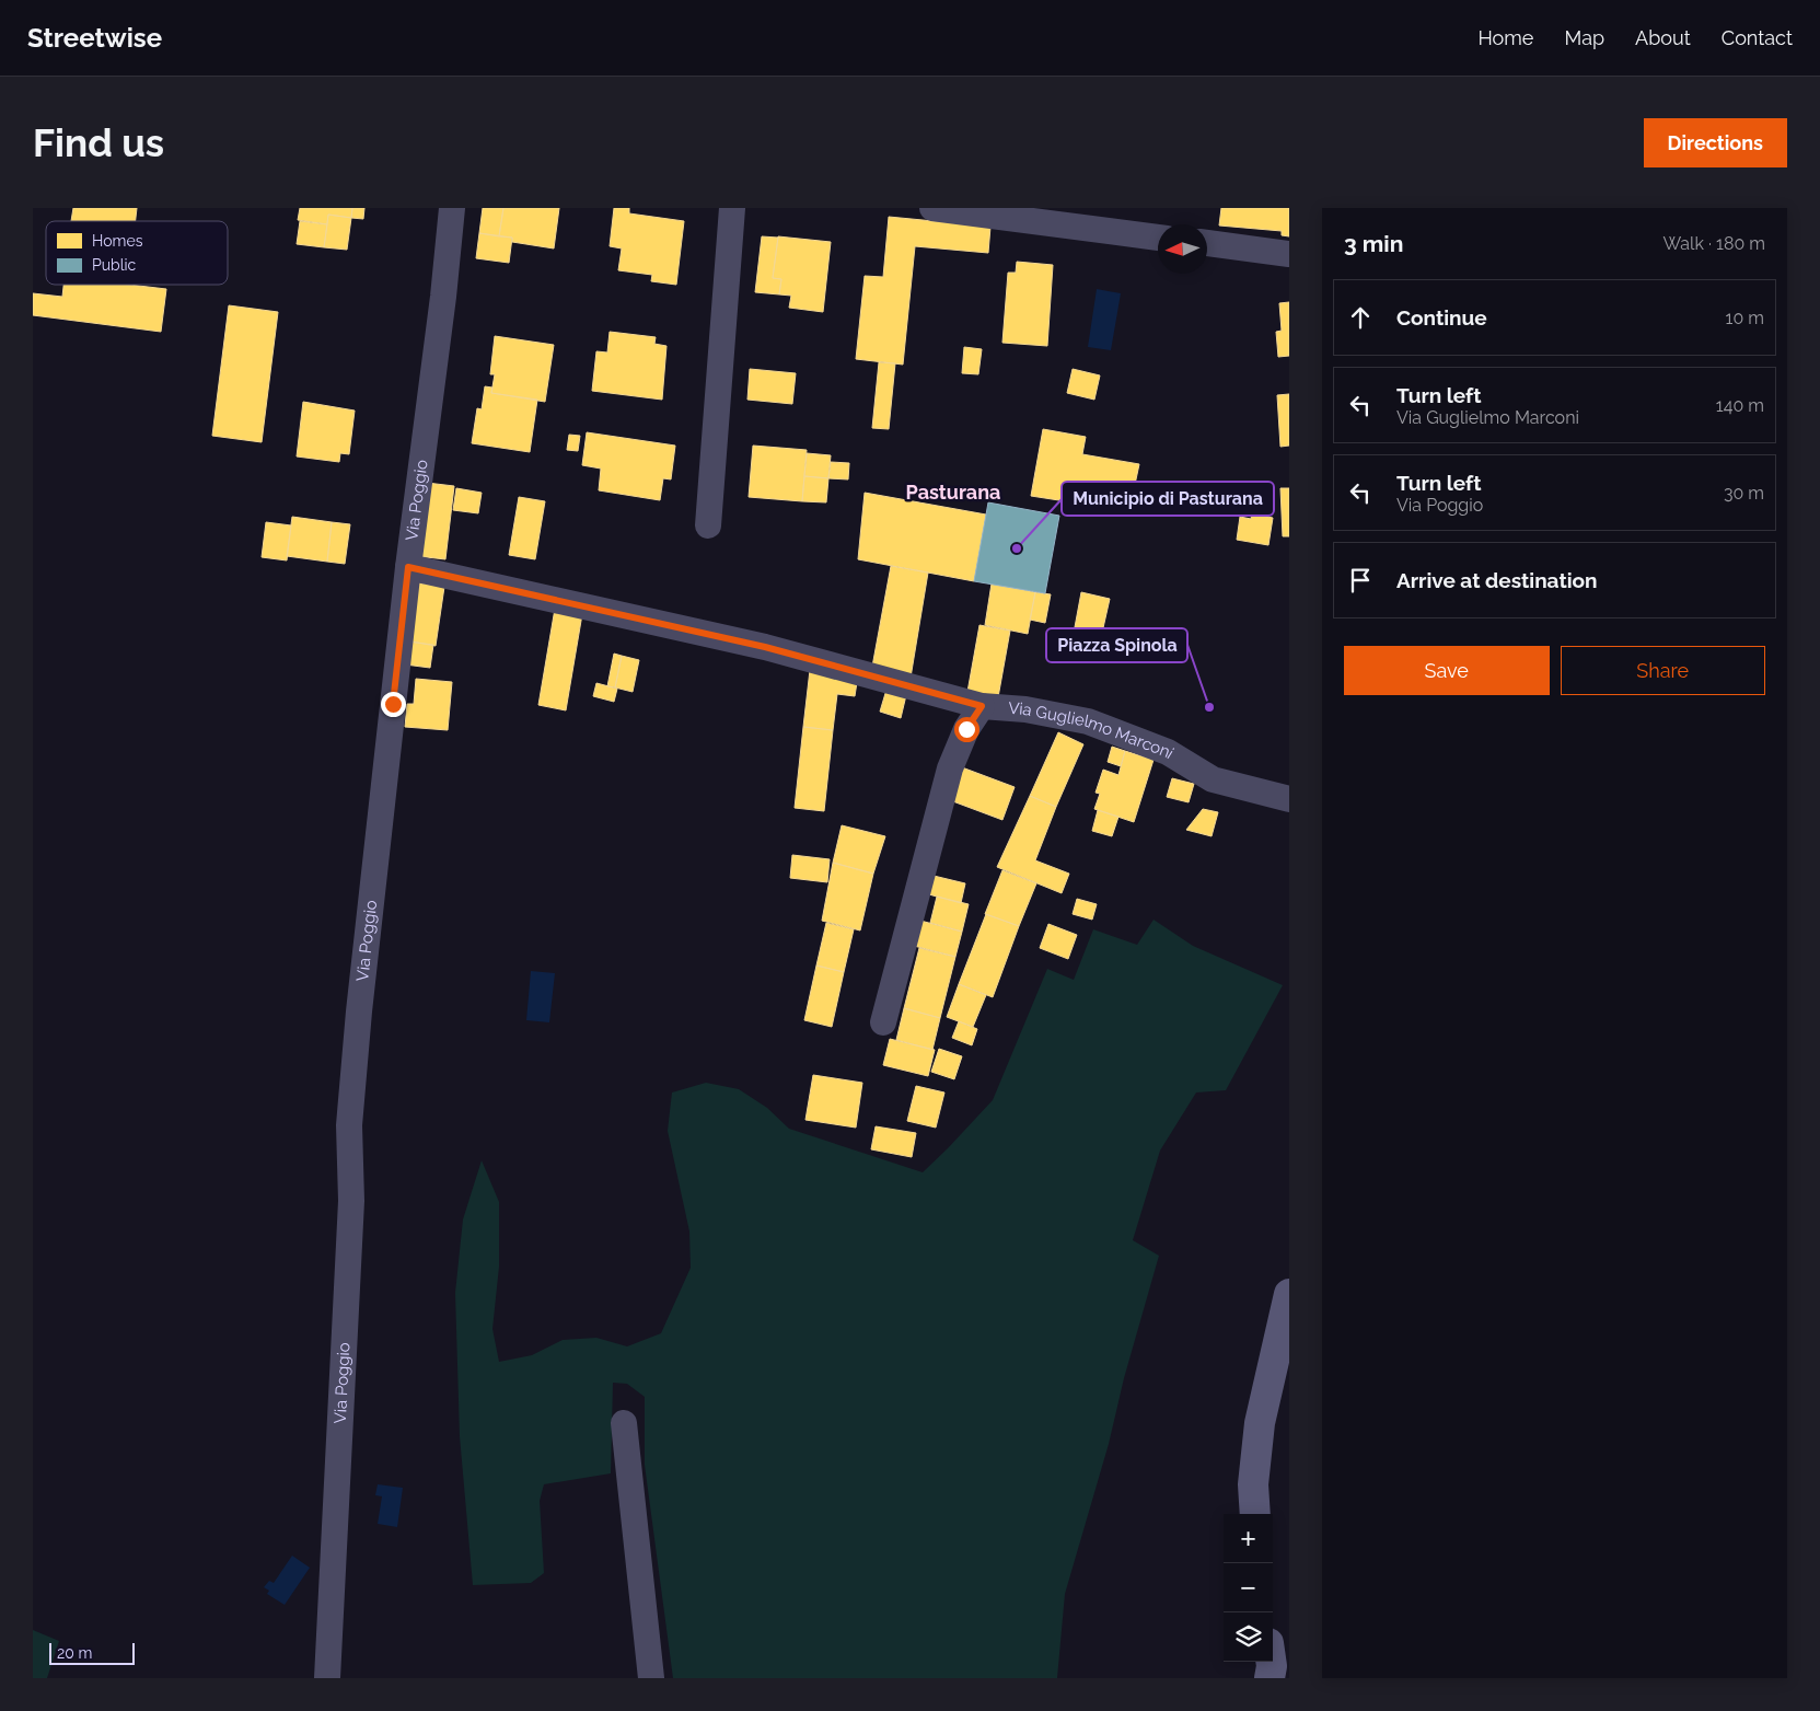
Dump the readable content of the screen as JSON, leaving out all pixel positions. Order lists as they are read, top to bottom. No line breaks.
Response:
{"streets":{"street":["Via Poggio","Via Guglielmo Marconi"]},"crossings":[["Via Poggio","Via Guglielmo Marconi"]],"districts":["Pasturana"],"places":["Municipio di Pasturana","Piazza Spinola"],"legend":["Homes","Public"],"scale_bar":"20 m","north":"left","page":{"header":"Streetwise","nav":["Home","Map","About","Contact"],"buttons":["Directions",["Save","Share"]],"title":"Find us","heading":["3 min","Walk · 180 m"],"list":[["Continue","10 m"],["Turn left","Via Guglielmo Marconi","140 m"],["Turn left","Via Poggio","30 m"],"Arrive at destination"],"map_buttons":["+","−"],"scale":"20 m"}}
